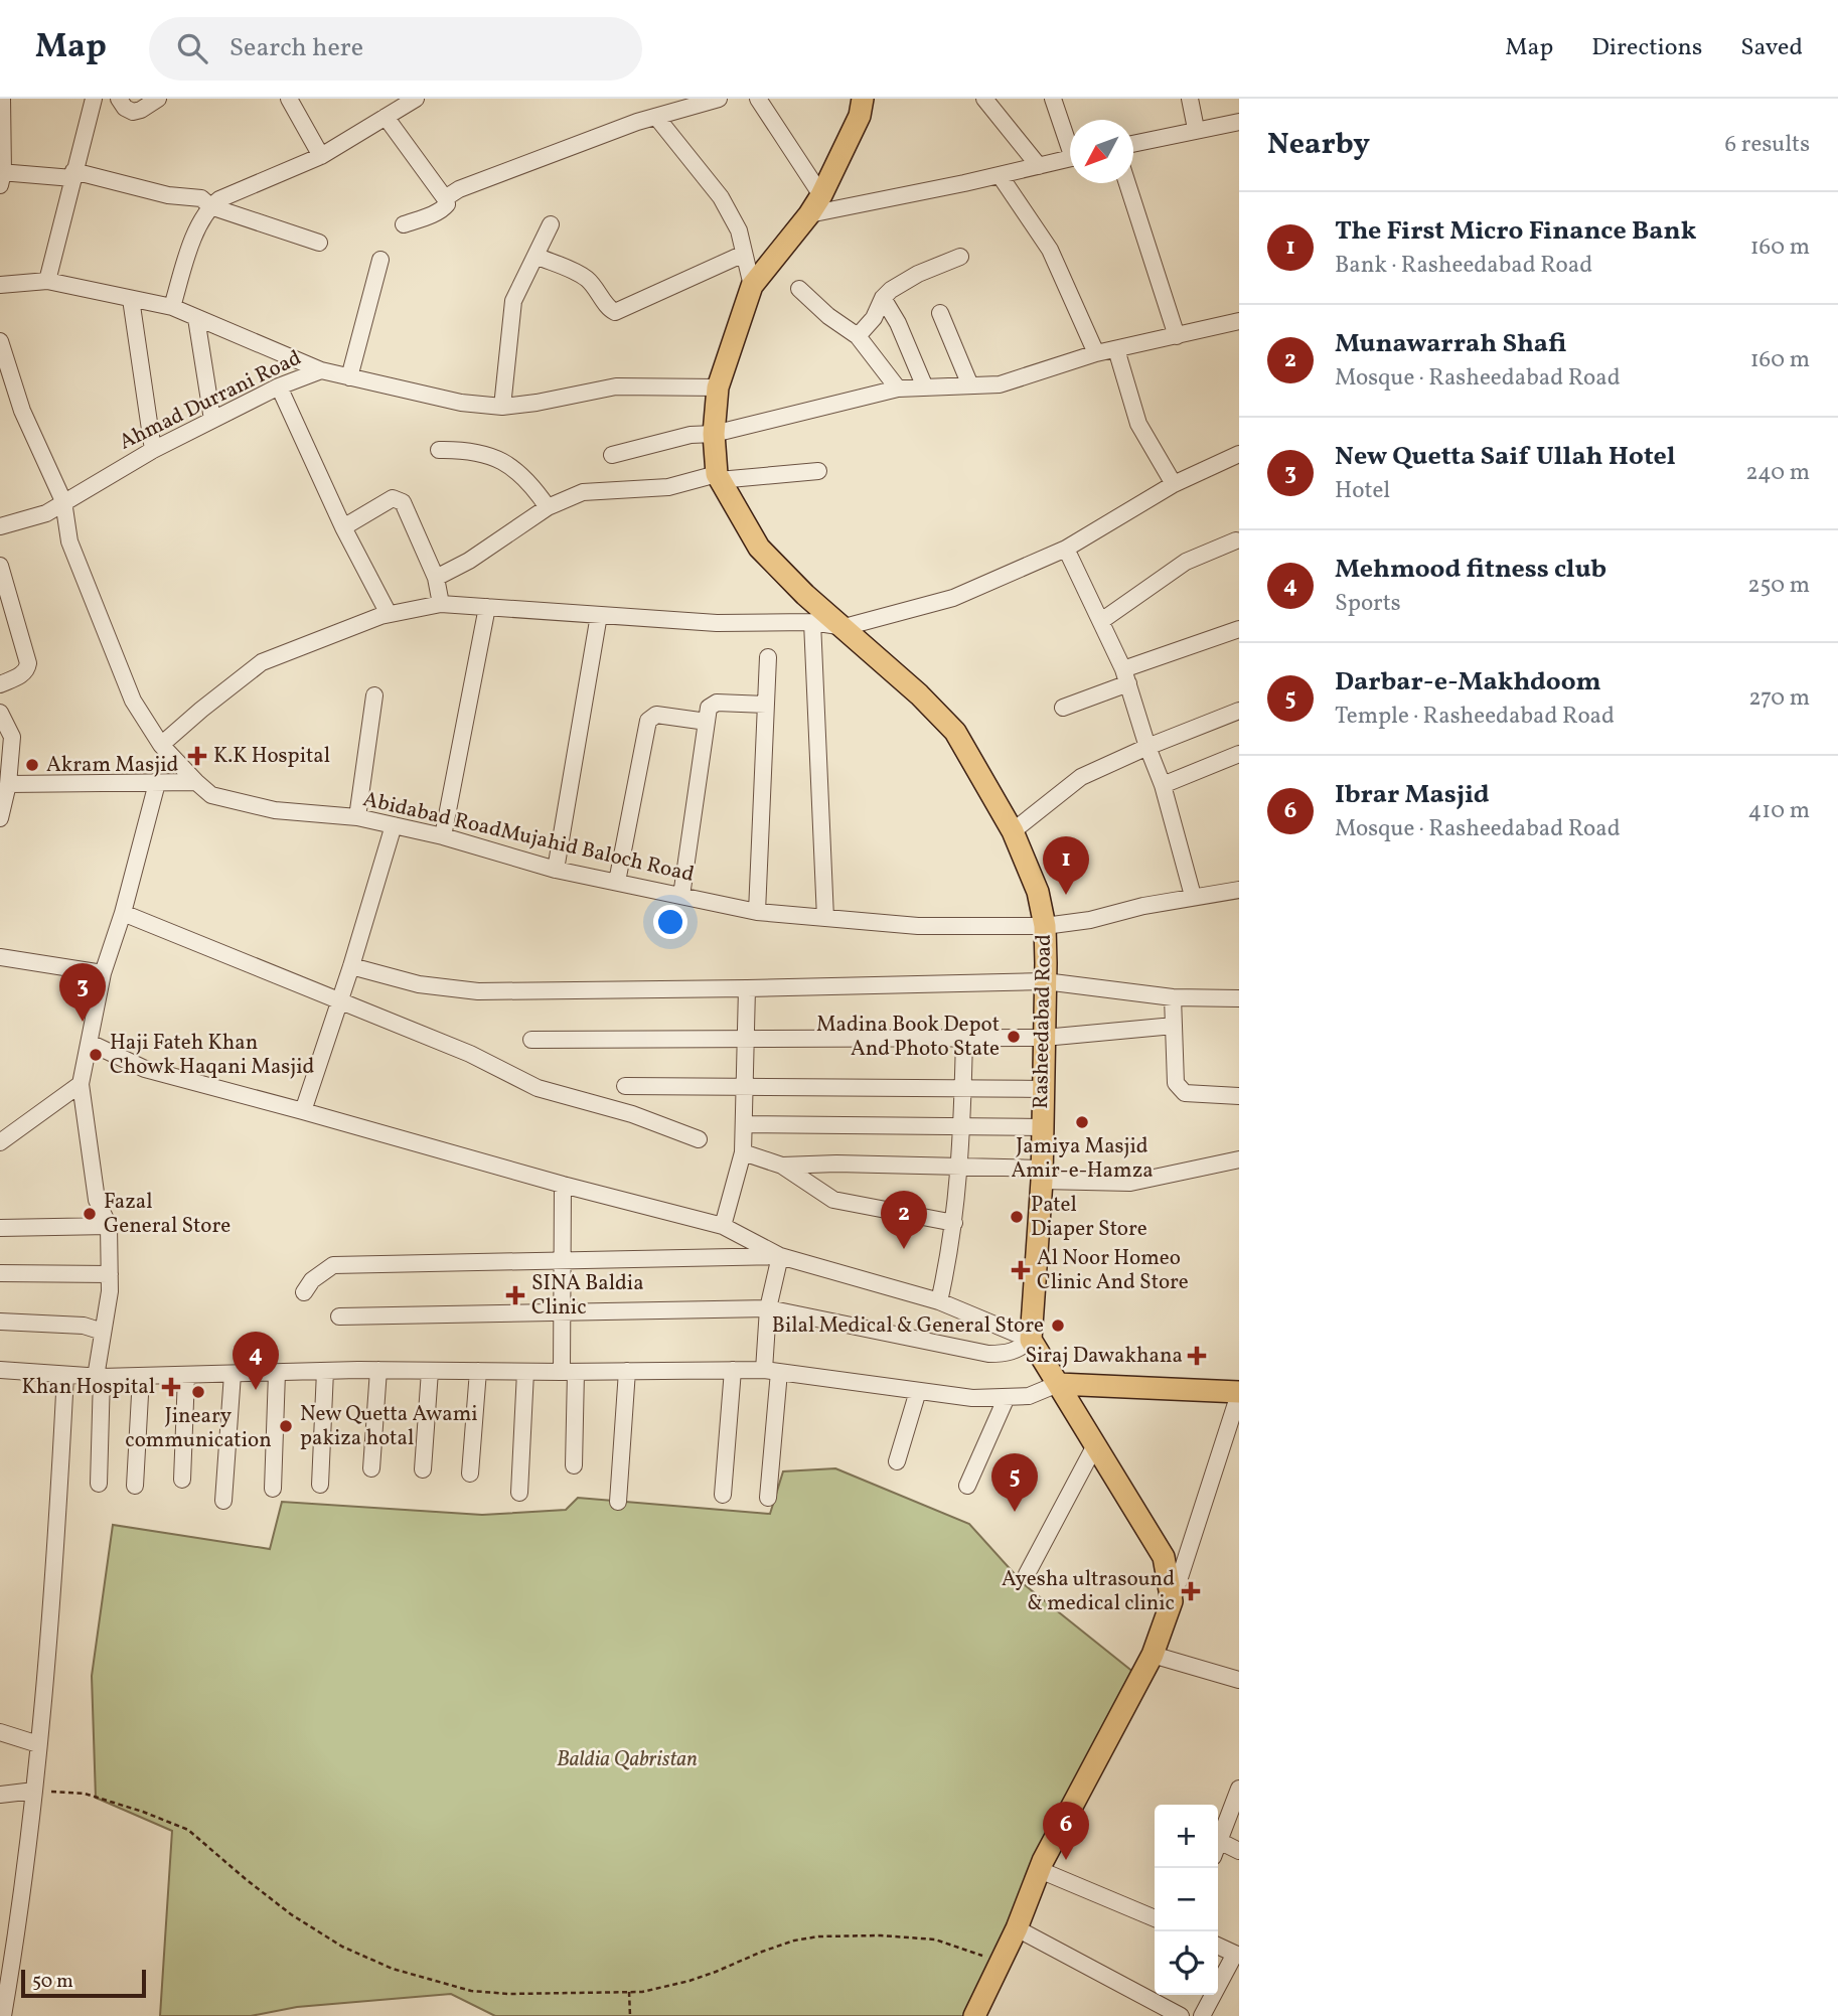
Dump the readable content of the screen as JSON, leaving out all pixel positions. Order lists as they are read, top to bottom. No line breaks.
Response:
{"streets":{"main road":["Rasheedabad Road"],"street":["Ahmad Durrani Road","Abidabad RoadMujahid Baloch Road"]},"crossings":[["Ahmad Durrani Road","Abidabad RoadMujahid Baloch Road"],["Ahmad Durrani Road","Rasheedabad Road"],["Abidabad RoadMujahid Baloch Road","Rasheedabad Road"]],"parks":["Baldia Qabristan"],"places":{"health":["K.K Hospital","Al Noor Homeo Clinic And Store","SINA Baldia Clinic","Siraj Dawakhana","Khan Hospital","Ayesha ultrasound & medical clinic"],"other":["Akram Masjid","Madina Book Depot And Photo State","Haji Fateh Khan Chowk Haqani Masjid","Jamiya Masjid Amir-e-Hamza","Fazal General Store","Patel Diaper Store","Bilal Medical & General Store","Jineary communication","New Quetta Awami pakiza hotal"]},"scale_bar":"50 m","north":"bottom left","page":{"header":"Map","search":"Search here","nav":["Map","Directions","Saved"],"heading":["Nearby","6 results"],"list":[{"mark":"1","name":"The First Micro Finance Bank","note":"Bank · Rasheedabad Road","value":"160 m"},{"mark":"2","name":"Munawarrah Shafi","note":"Mosque · Rasheedabad Road","value":"160 m"},{"mark":"3","name":"New Quetta Saif Ullah Hotel","note":"Hotel","value":"240 m"},{"mark":"4","name":"Mehmood fitness club","note":"Sports","value":"250 m"},{"mark":"5","name":"Darbar-e-Makhdoom","note":"Temple · Rasheedabad Road","value":"270 m"},{"mark":"6","name":"Ibrar Masjid","note":"Mosque · Rasheedabad Road","value":"410 m"}],"pins":["1","3","2","4","5","6"],"map_buttons":["+","−"],"scale":"50 m"}}
